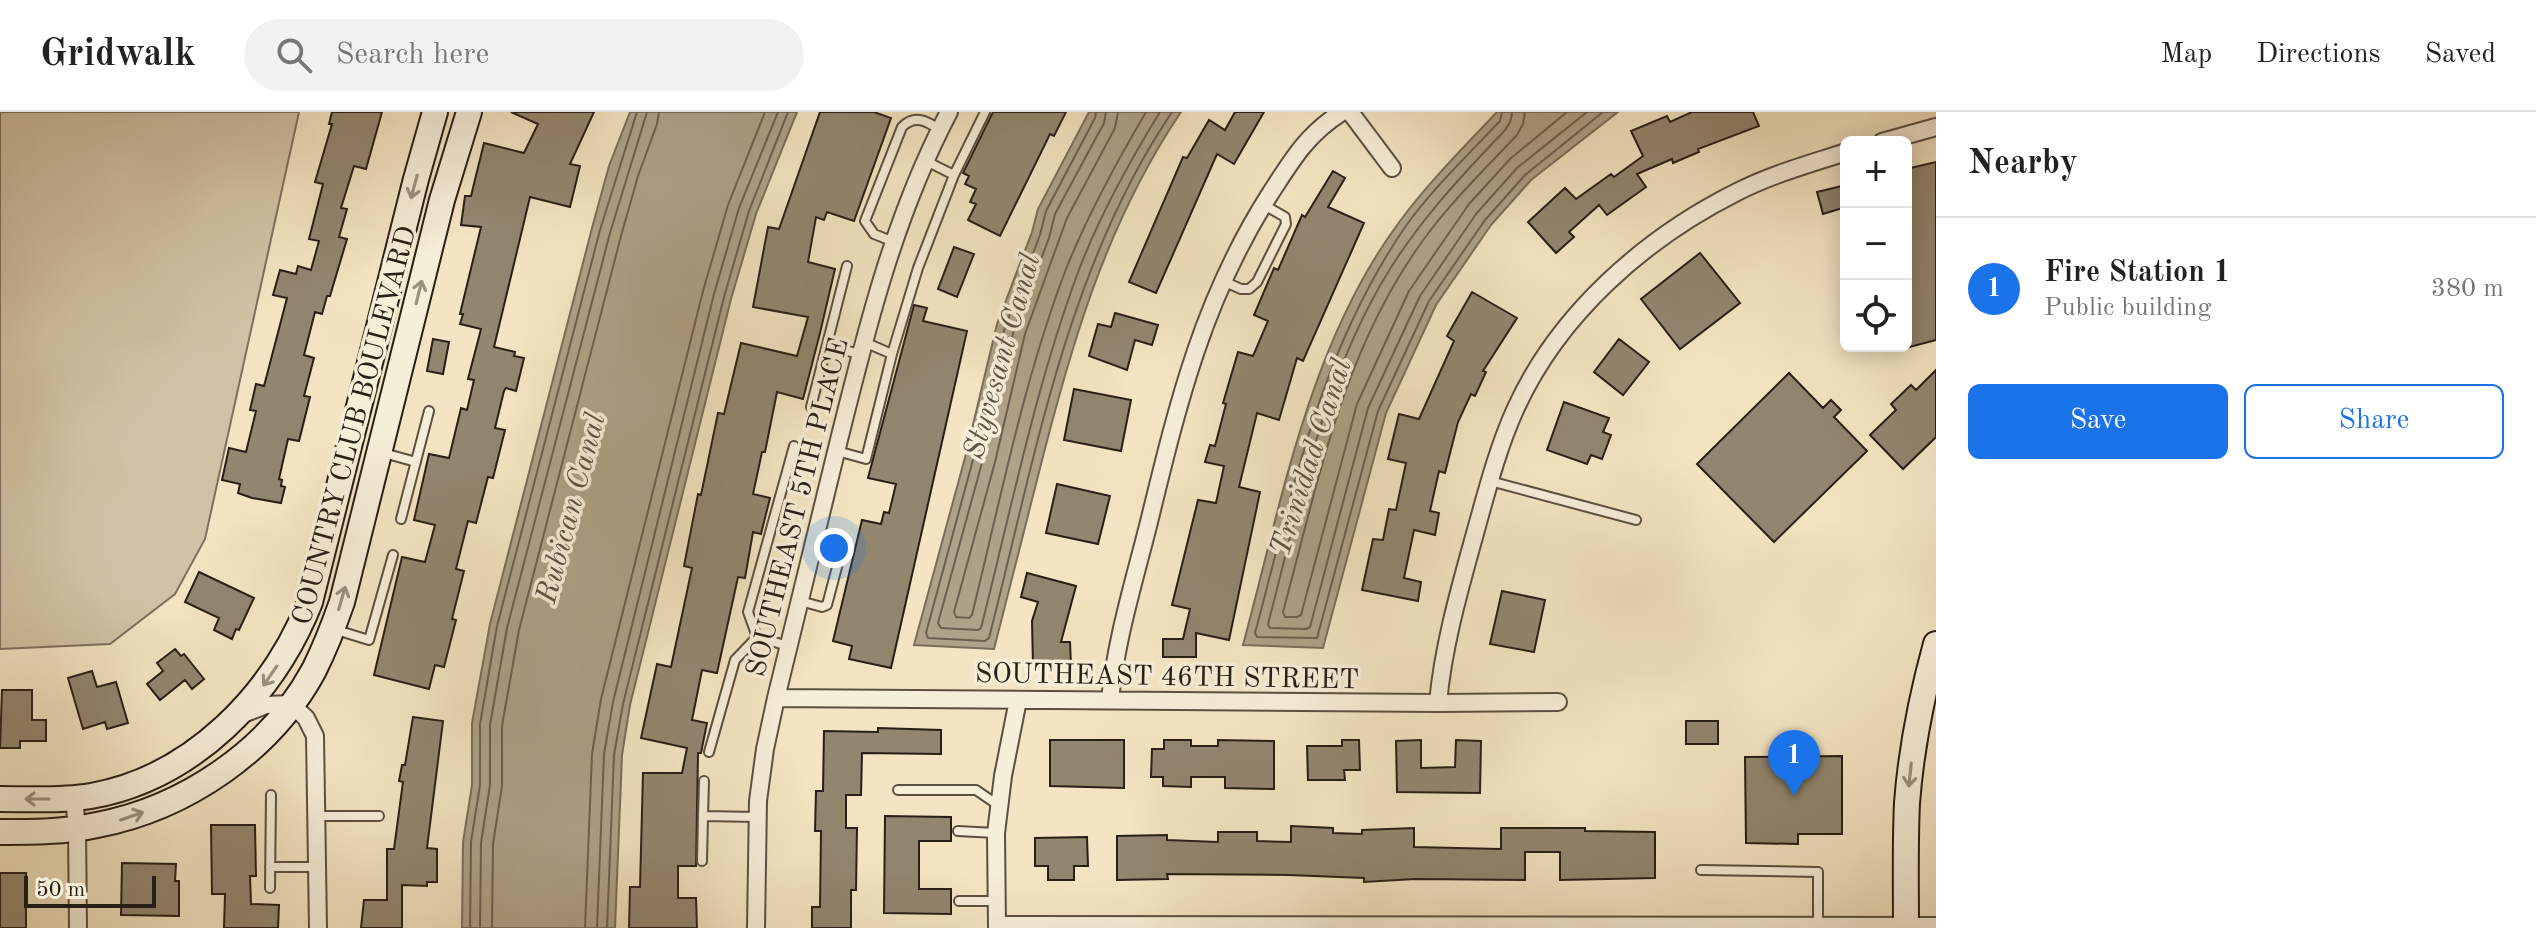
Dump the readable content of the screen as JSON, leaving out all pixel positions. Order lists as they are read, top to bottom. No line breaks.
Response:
{"streets":{"main road":["COUNTRY CLUB BOULEVARD"],"street":["SOUTHEAST 5TH PLACE","SOUTHEAST 46TH STREET"]},"crossings":[["SOUTHEAST 5TH PLACE","SOUTHEAST 46TH STREET"]],"water":["Styvesant Canal","Trinidad Canal","Rubican Canal"],"scale_bar":"50 m","page":{"header":"Gridwalk","search":"Search here","nav":["Map","Directions","Saved"],"heading":"Nearby","map_buttons":["+","−"],"list":[{"mark":"1","name":"Fire Station 1","note":"Public building","value":"380 m"}],"buttons":["Save","Share"],"pins":"1","scale":"50 m"}}
